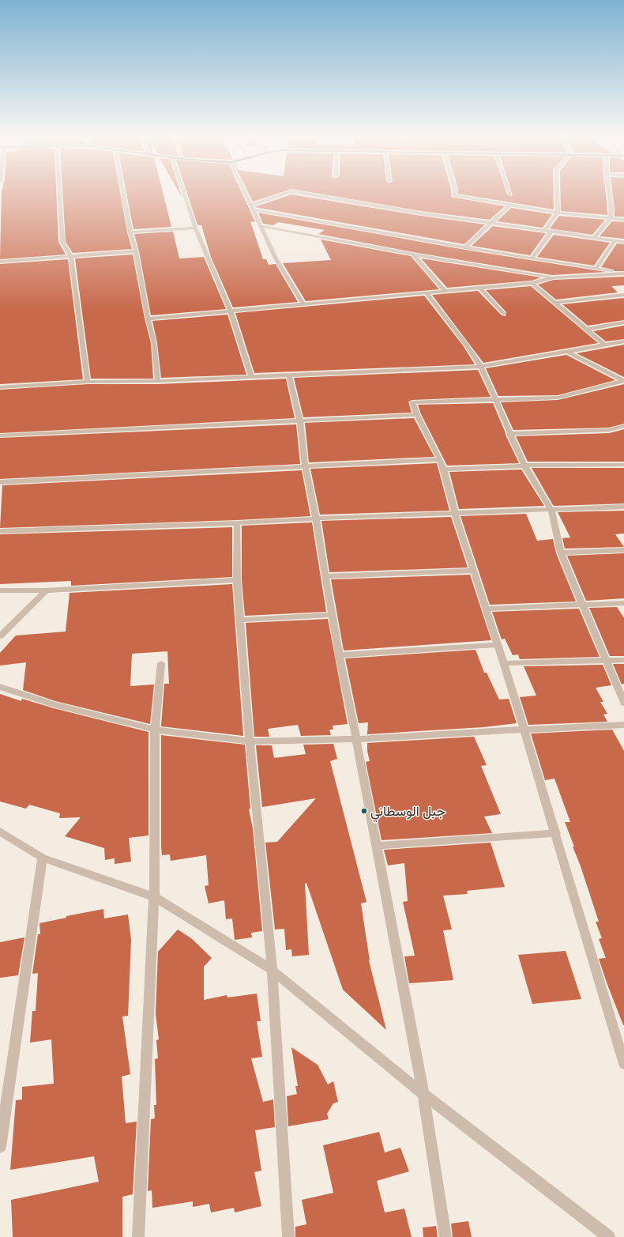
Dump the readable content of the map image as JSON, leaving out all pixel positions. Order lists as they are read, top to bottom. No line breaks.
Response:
{"places":["جبل الوسطاني"]}
